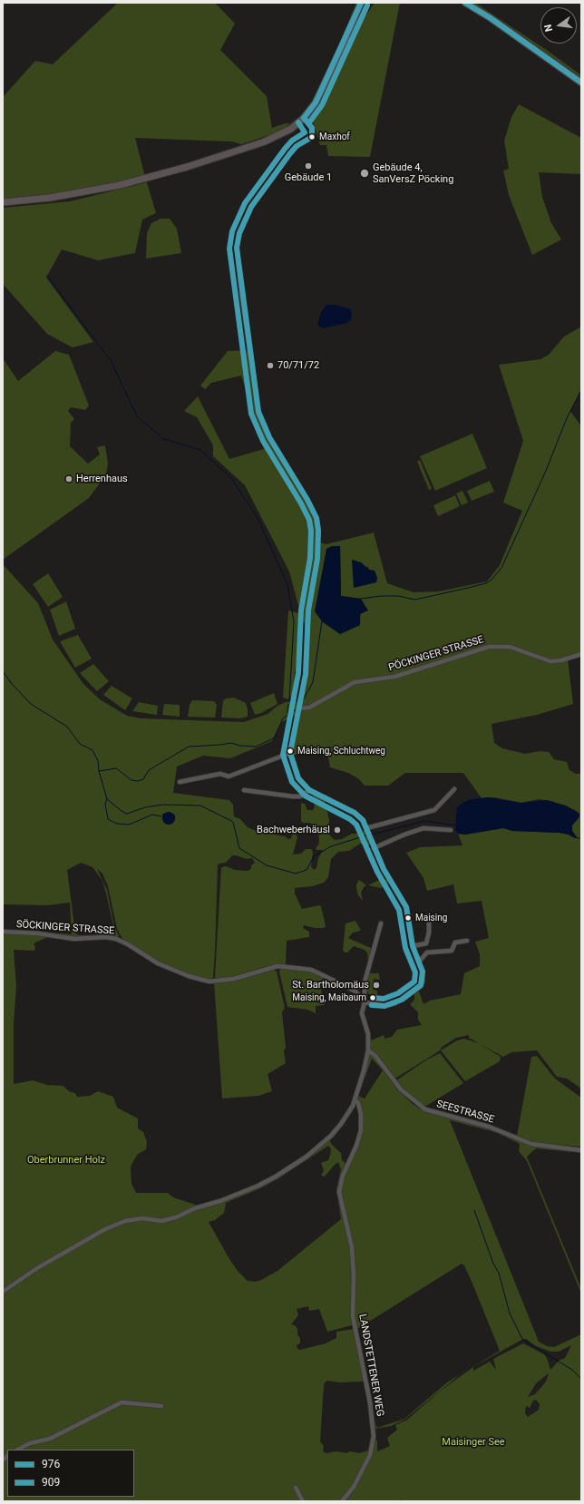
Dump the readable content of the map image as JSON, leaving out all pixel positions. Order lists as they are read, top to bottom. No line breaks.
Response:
{"streets":{"street":["PÖCKINGER STRASSE","SÖCKINGER STRASSE","SEESTRASSE","LANDSTETTENER WEG"]},"parks":["Oberbrunner Holz","Maisinger See"],"places":["Maxhof","Gebäude 1","Gebäude 4, SanVersZ Pöcking","70/71/72","Herrenhaus","Maising, Schluchtweg","Bachweberhäusl","Maising","St. Bartholomäus","Maising, Maibaum"],"lines":["transit line 976","transit line 909"],"legend":["976","909"],"north":"left"}
